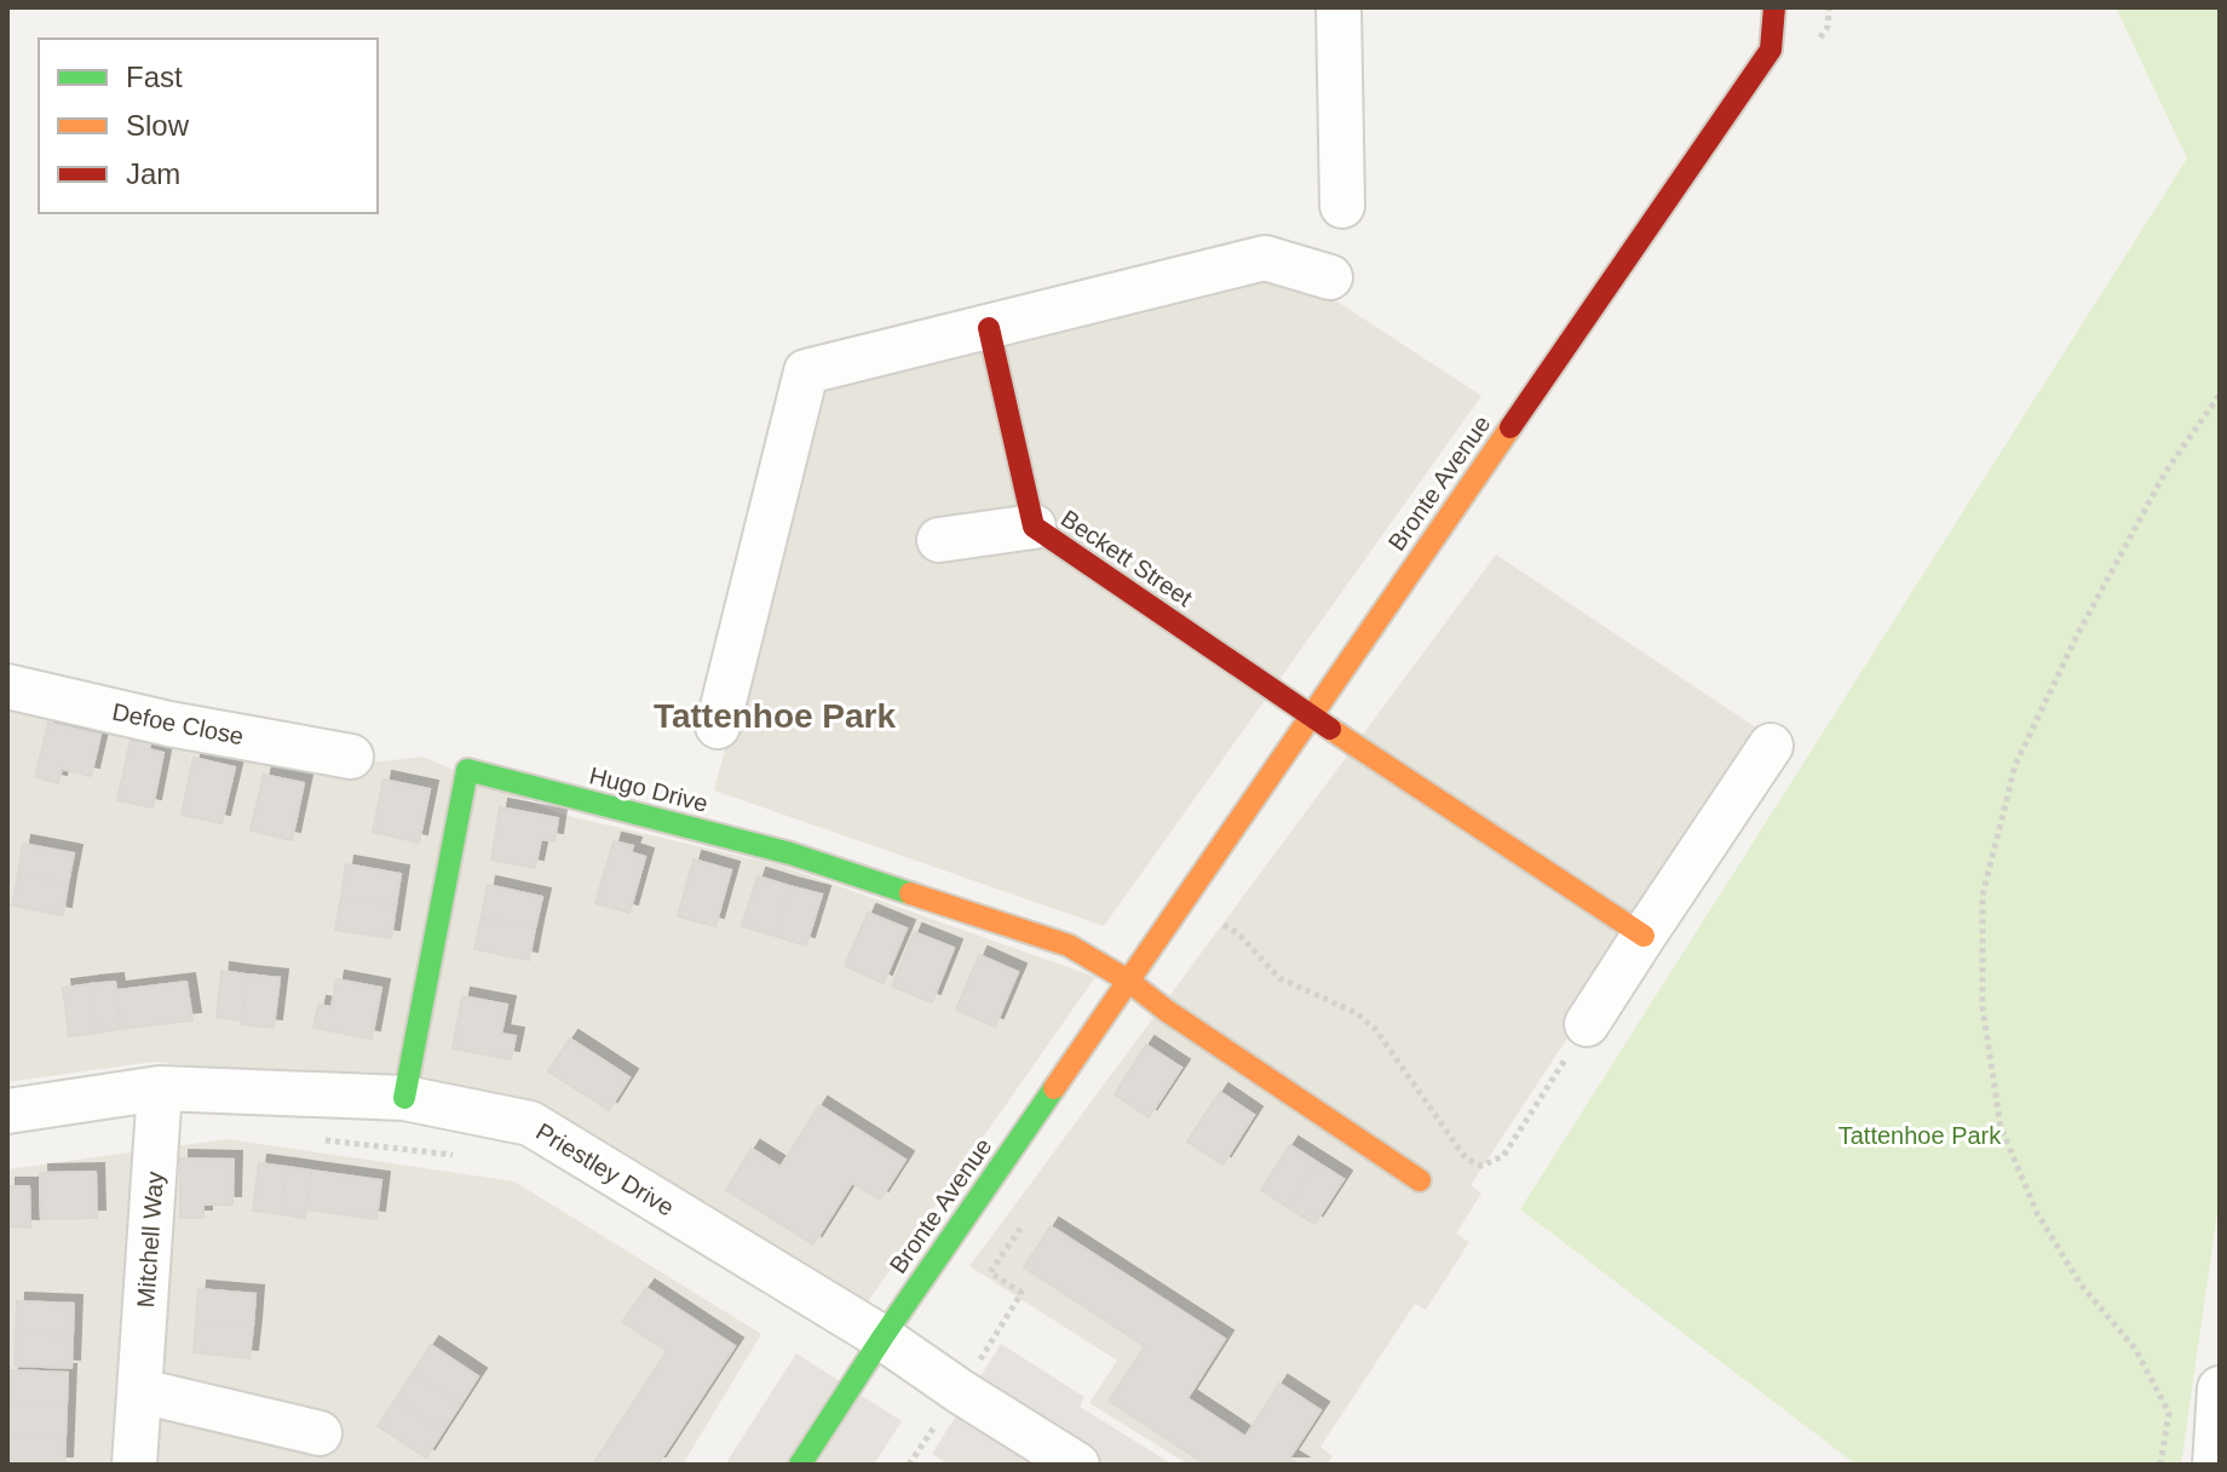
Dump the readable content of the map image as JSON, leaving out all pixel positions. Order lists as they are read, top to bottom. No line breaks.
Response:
{"streets":{"street":["Bronte Avenue","Beckett Street","Defoe Close","Hugo Drive","Priestley Drive","Mitchell Way"]},"crossings":[["Bronte Avenue","Beckett Street"],["Bronte Avenue","Hugo Drive"],["Bronte Avenue","Priestley Drive"],["Hugo Drive","Priestley Drive"],["Priestley Drive","Mitchell Way"]],"districts":["Tattenhoe Park"],"parks":["Tattenhoe Park"],"legend":["Fast","Slow","Jam"]}
